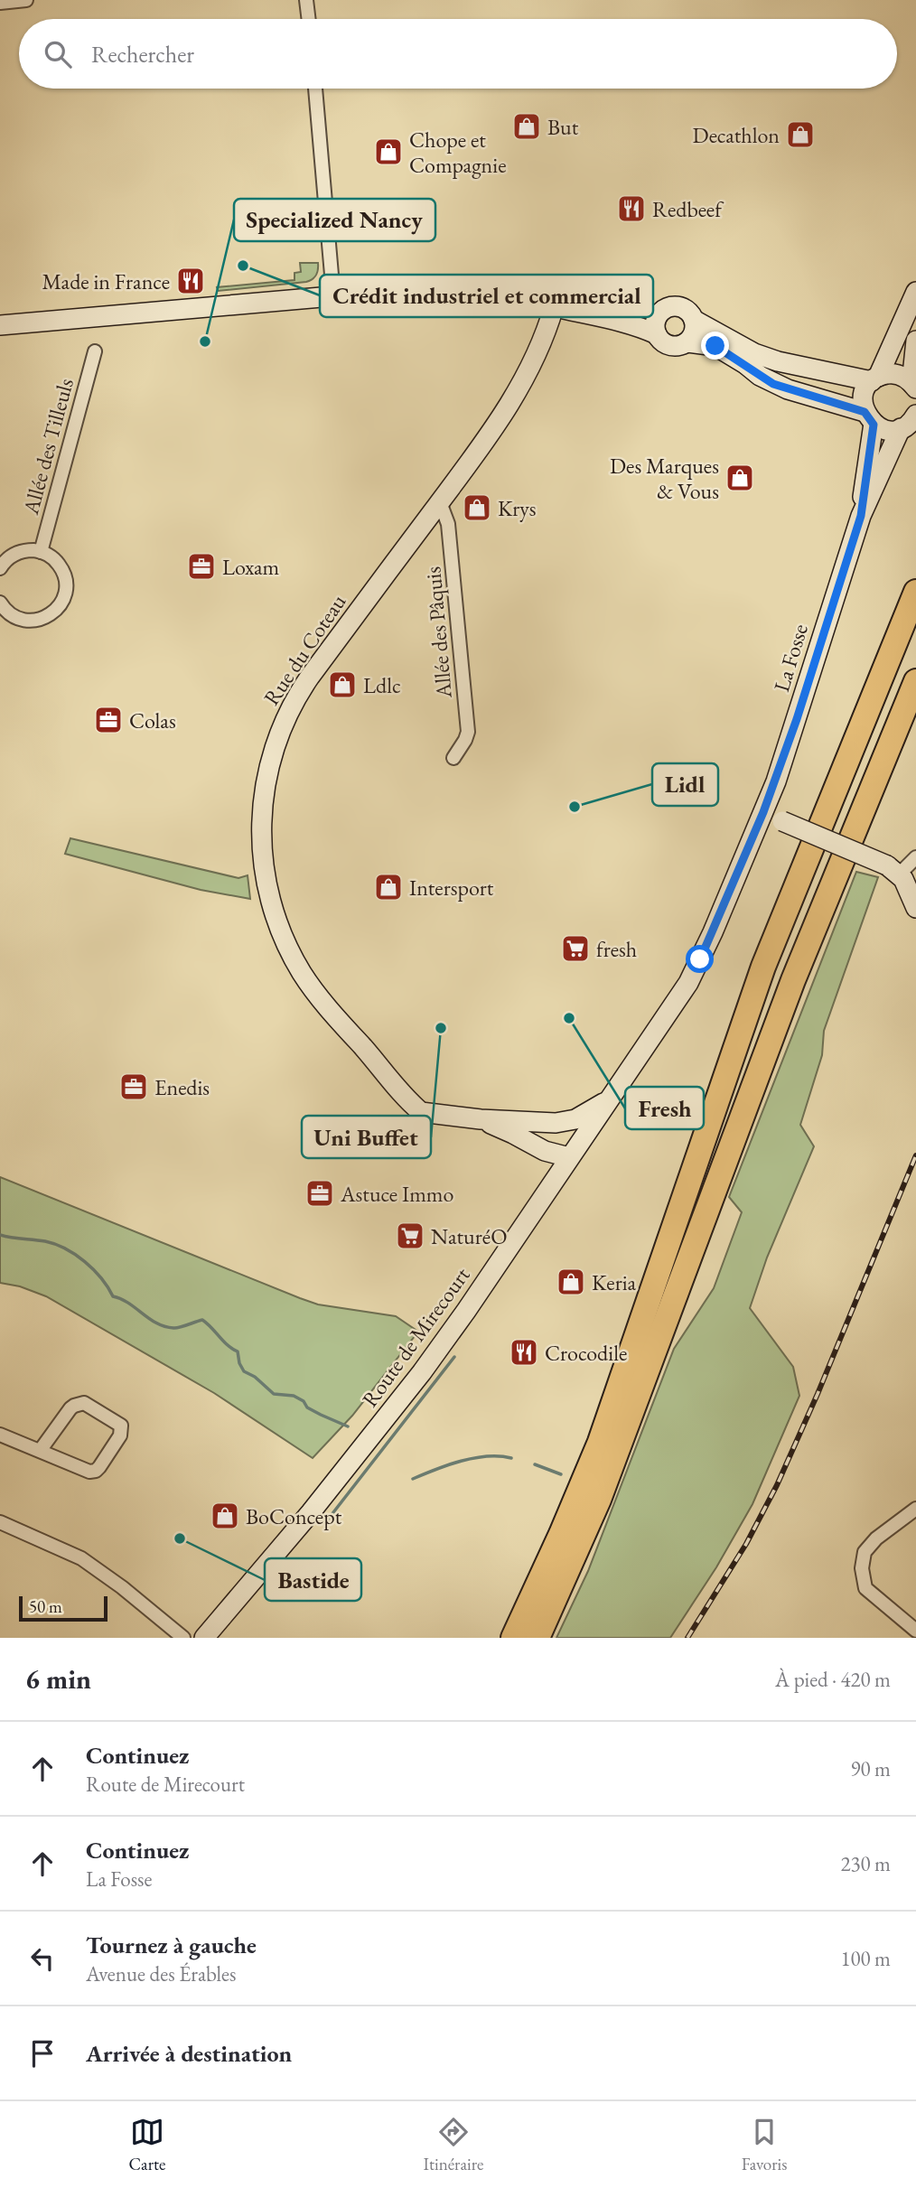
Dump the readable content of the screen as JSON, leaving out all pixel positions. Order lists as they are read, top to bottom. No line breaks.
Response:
{"streets":{"street":["Allée des Tilleuls","Allée des Pâquis","Rue du Coteau","La Fosse","Route de Mirecourt"]},"crossings":[["Allée des Pâquis","Rue du Coteau"],["Rue du Coteau","Route de Mirecourt"],["La Fosse","Route de Mirecourt"]],"places":{"shop":["But","Decathlon","Chope et Compagnie","Des Marques & Vous","Krys","Ldlc","Intersport","Keria","BoConcept"],"restaurant":["Redbeef","Made in France","Crocodile"],"other":["Crédit industriel et commercial","Specialized Nancy","Lidl","Fresh","Uni Buffet","Bastide"],"office":["Loxam","Colas","Enedis","Astuce Immo"],"supermarket":["fresh","NaturéO"]},"scale_bar":"50 m","page":{"search":"Rechercher","scale":"50 m","heading":["6 min","À pied · 420 m"],"list":[["Continuez","Route de Mirecourt","90 m"],["Continuez","La Fosse","230 m"],["Tournez à gauche","Avenue des Érables","100 m"],"Arrivée à destination"],"nav":["Carte","Itinéraire","Favoris"]}}
